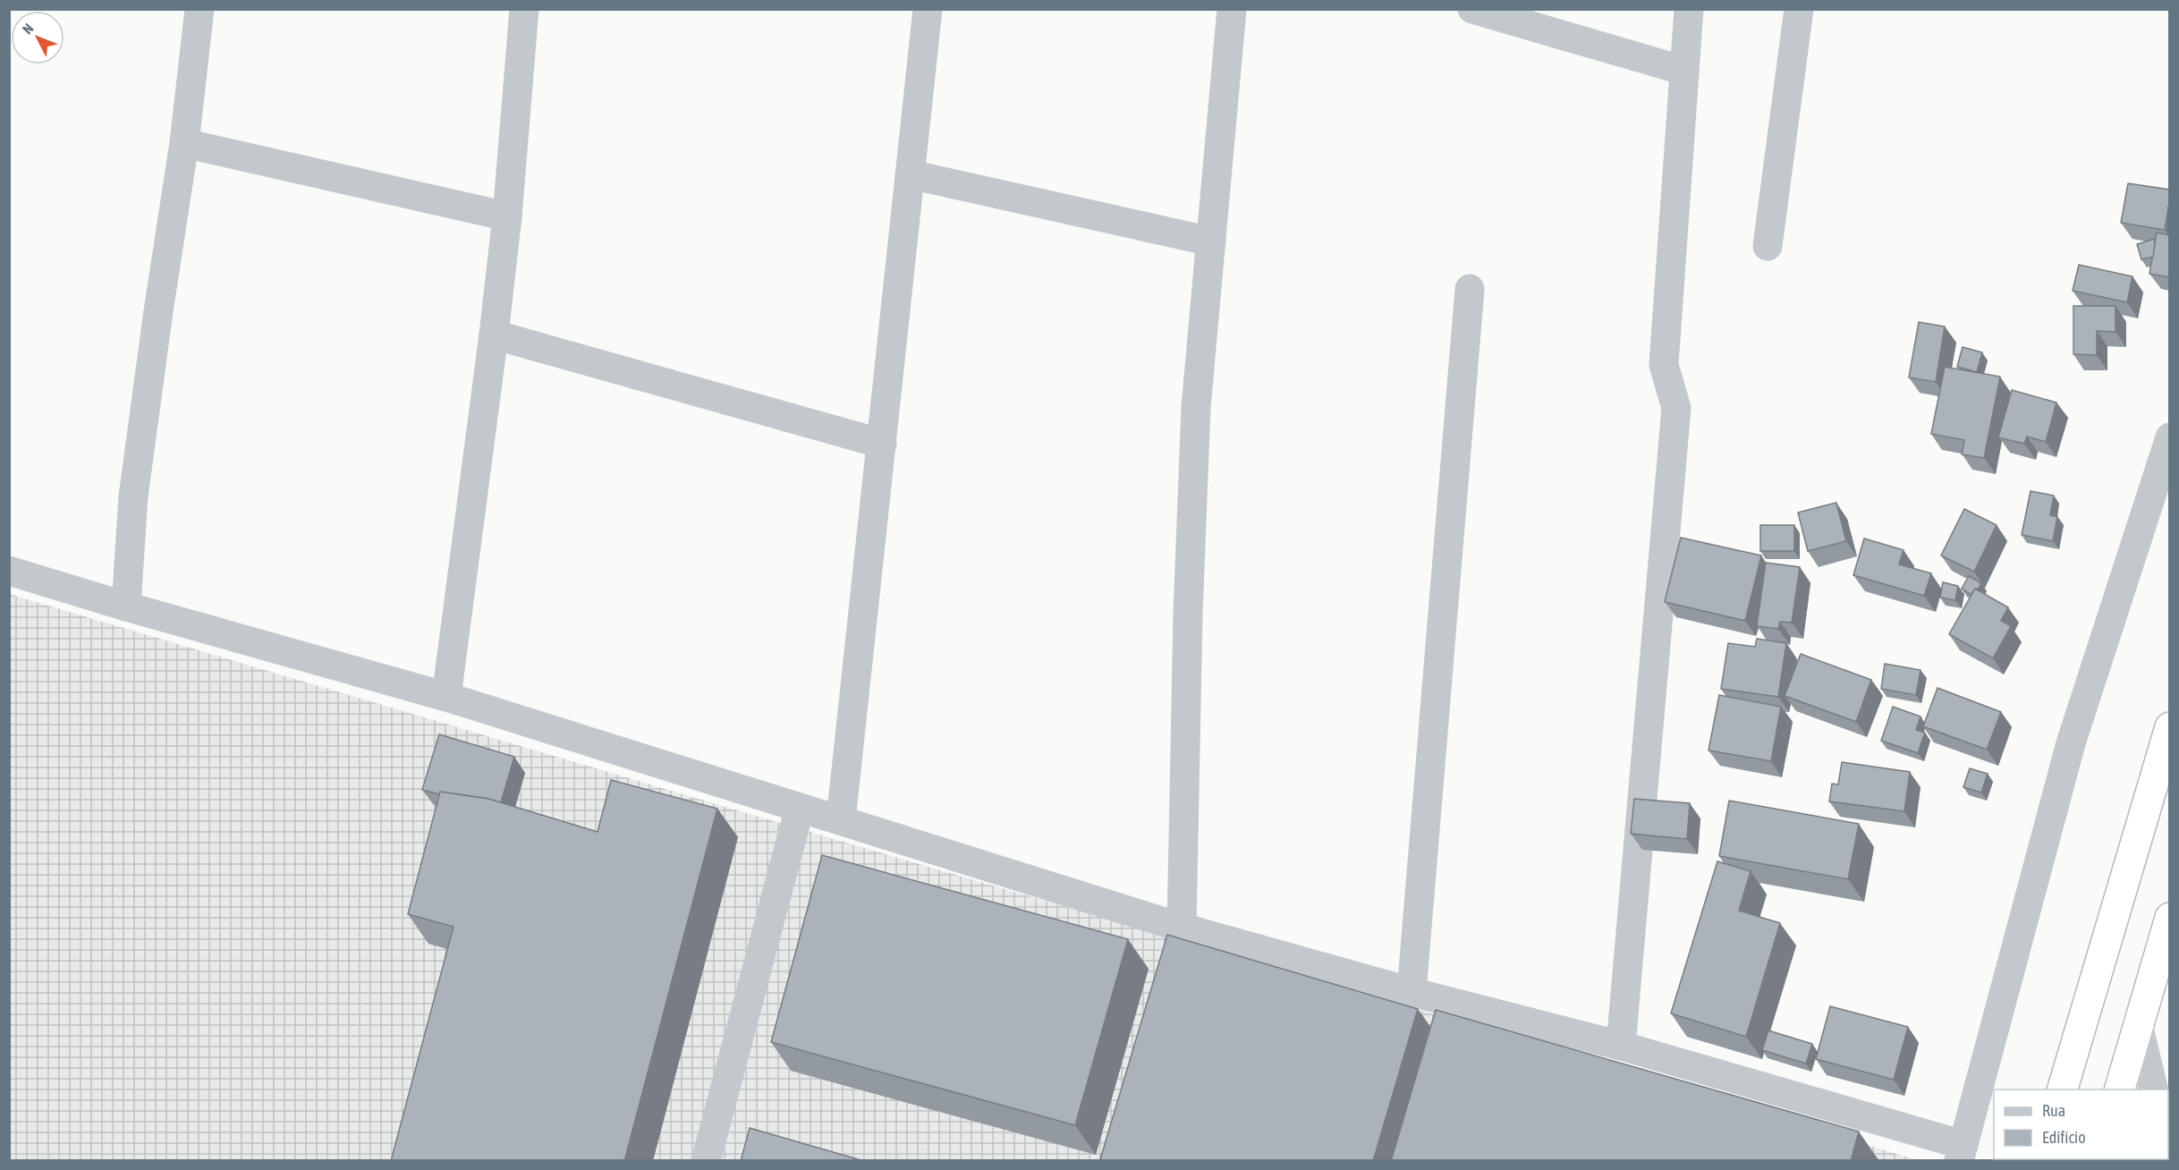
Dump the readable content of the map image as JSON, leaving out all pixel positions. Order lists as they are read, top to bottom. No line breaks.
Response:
{"legend":["Rua","Edifício"],"north":"top left"}
